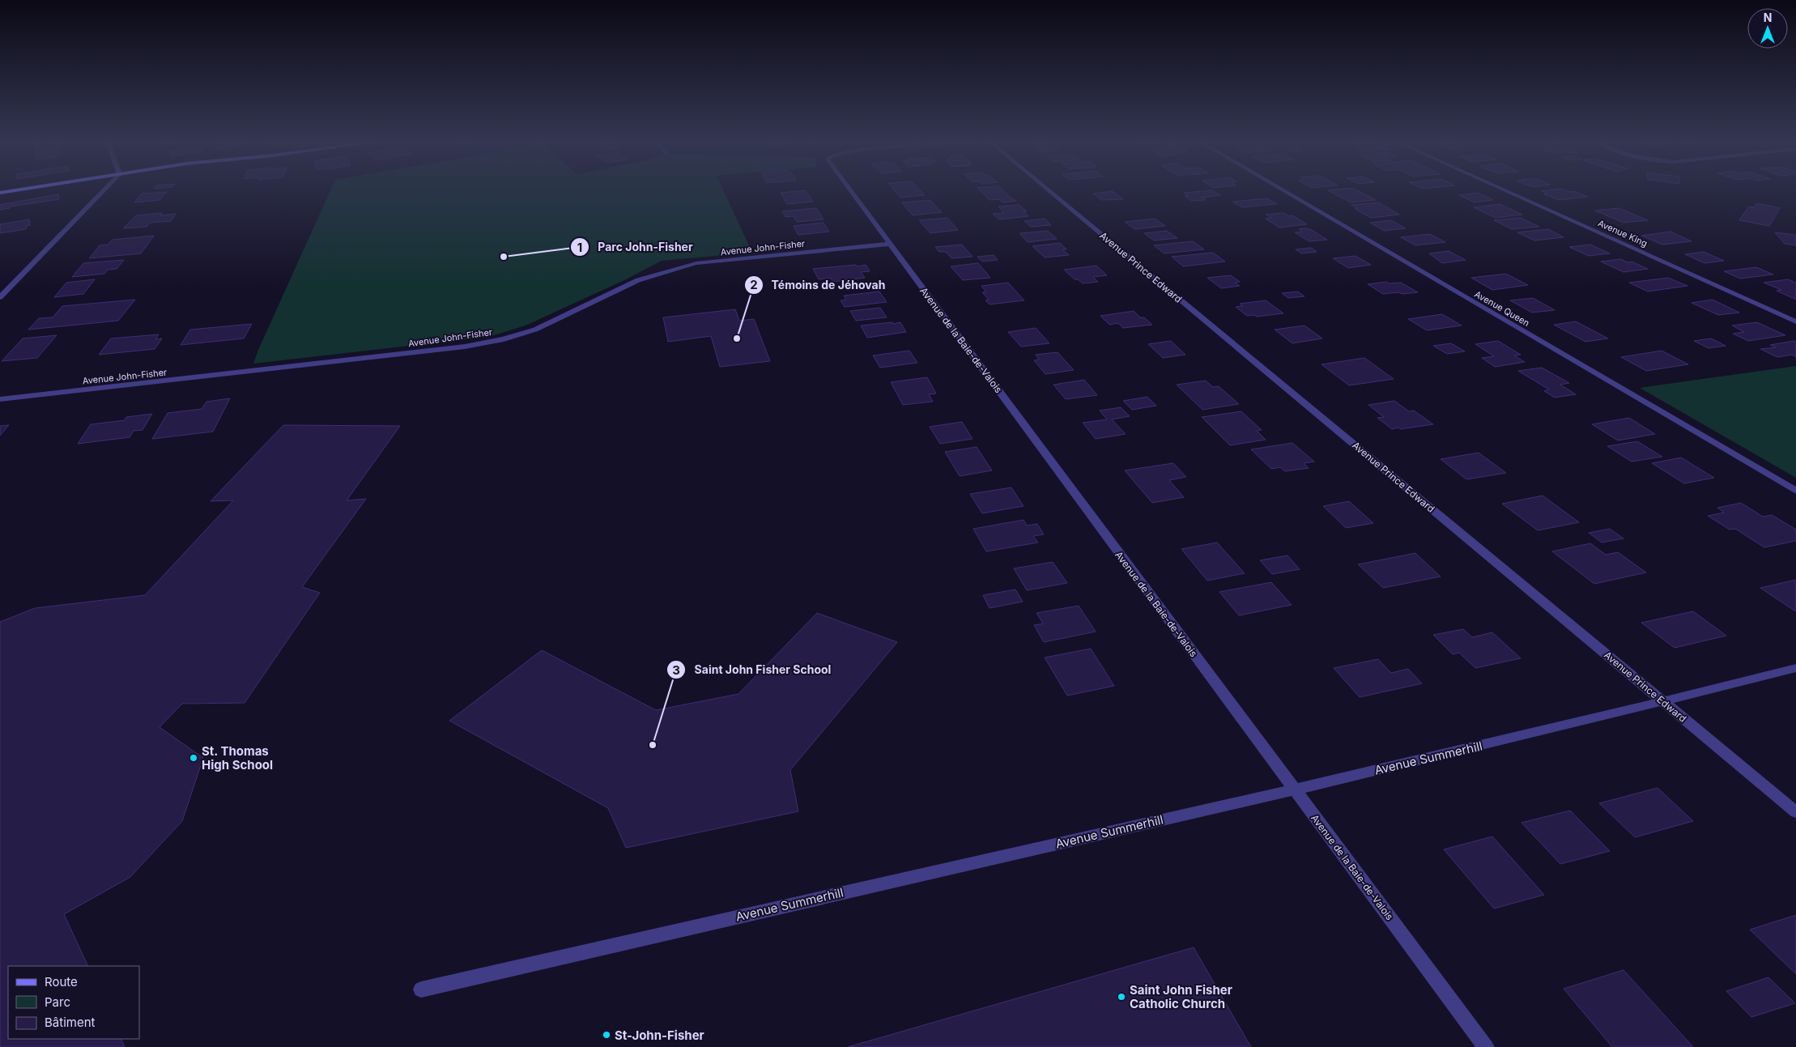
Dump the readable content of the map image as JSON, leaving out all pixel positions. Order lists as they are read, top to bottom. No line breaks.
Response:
{"streets":{"street":["Avenue King","Avenue John-Fisher","Avenue Prince Edward","Avenue Queen","Avenue de la Baie-de-Valois","Avenue Summerhill"]},"crossings":[["Avenue John-Fisher","Avenue de la Baie-de-Valois"],["Avenue Prince Edward","Avenue Summerhill"],["Avenue de la Baie-de-Valois","Avenue Summerhill"]],"places":["Parc John-Fisher","Témoins de Jéhovah","Saint John Fisher School","St. Thomas High School","Saint John Fisher Catholic Church","St-John-Fisher"],"legend":["Route","Parc","Bâtiment"],"north":"top"}
